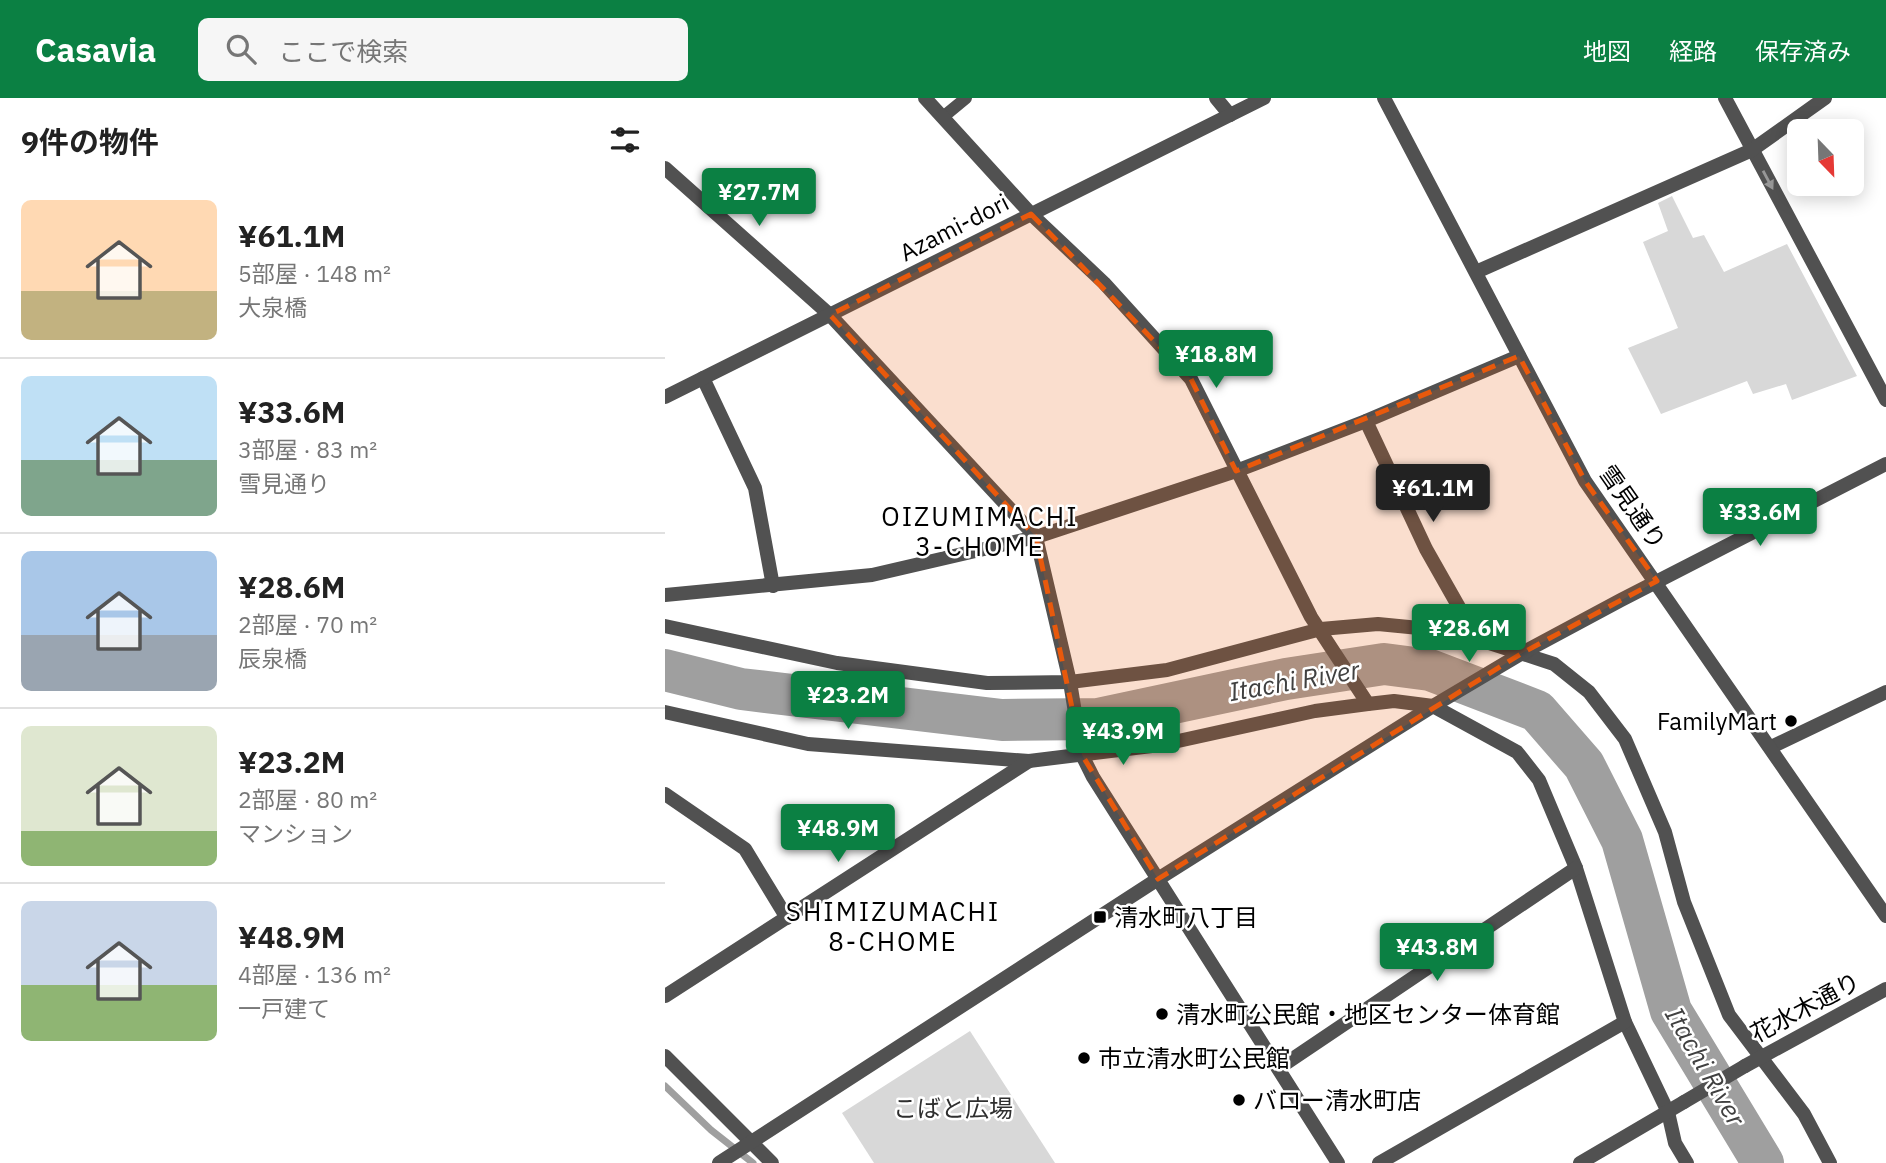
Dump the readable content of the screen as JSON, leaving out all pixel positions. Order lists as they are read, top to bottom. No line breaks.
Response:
{"streets":{"street":["Azami-dori","雪見通り","花水木通り"]},"districts":["OIZUMIMACHI 3-CHOME","SHIMIZUMACHI 8-CHOME"],"water":["Itachi River"],"parks":["こばと広場"],"places":{"other":["FamilyMart","清水町公民館・地区センター体育館","市立清水町公民館","バロー清水町店"],"transit":["清水町八丁目"]},"north":"bottom right","page":{"header":"Casavia","search":"ここで検索","nav":["地図","経路","保存済み"],"heading":"9件の物件","price":["¥27.7M","¥18.8M","¥61.1M","¥33.6M","¥28.6M","¥23.2M","¥43.9M","¥48.9M","¥43.8M"],"list":[{"name":"¥61.1M","note":"5部屋 · 148 m² · 大泉橋"},{"name":"¥33.6M","note":"3部屋 · 83 m² · 雪見通り"},{"name":"¥28.6M","note":"2部屋 · 70 m² · 辰泉橋"},{"name":"¥23.2M","note":"2部屋 · 80 m² · マンション"},{"name":"¥48.9M","note":"4部屋 · 136 m² · 一戸建て"}]}}
